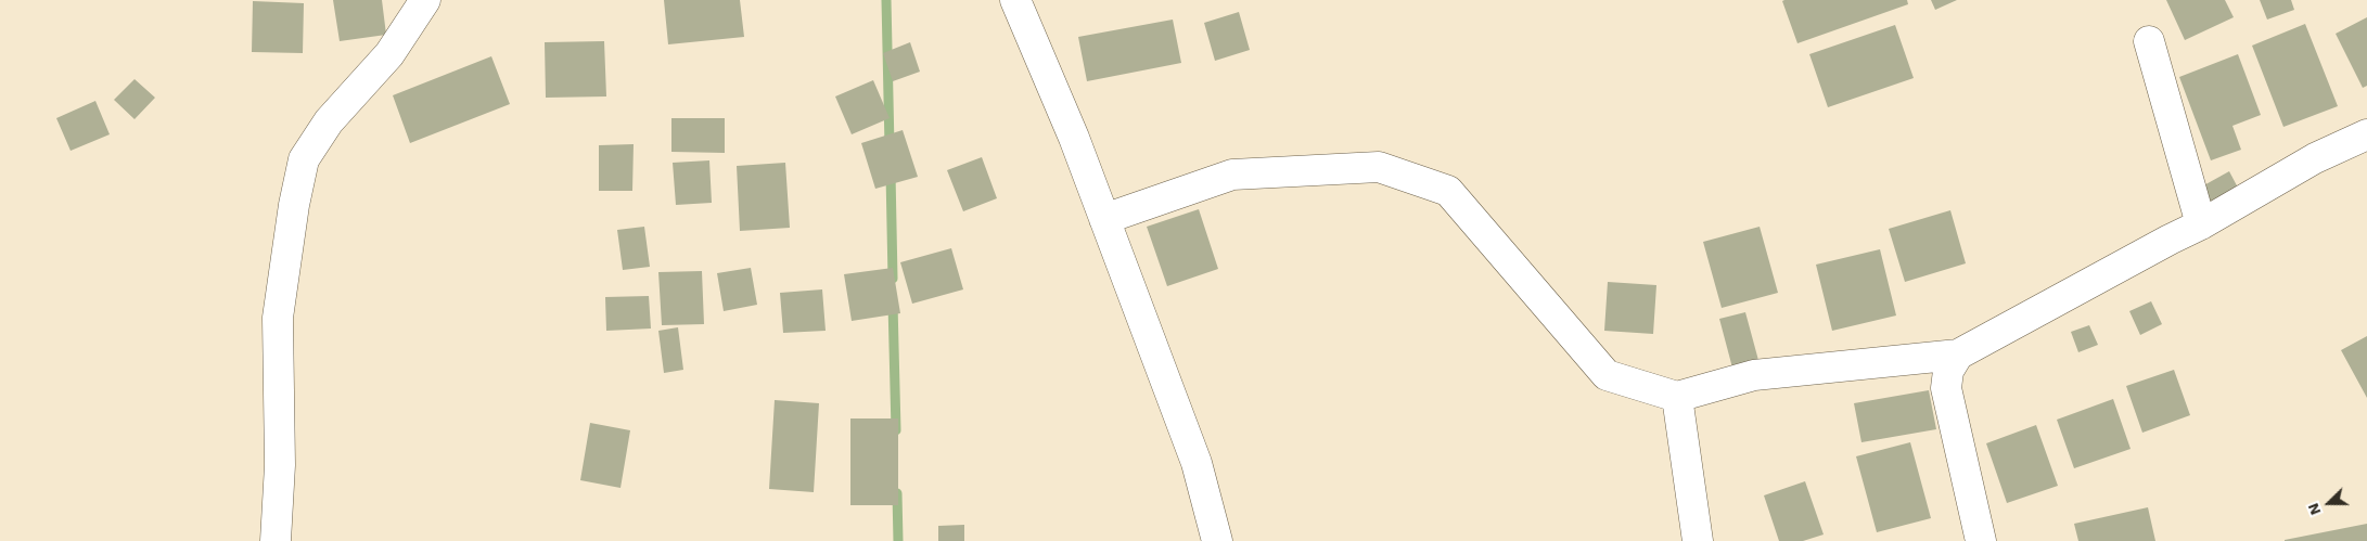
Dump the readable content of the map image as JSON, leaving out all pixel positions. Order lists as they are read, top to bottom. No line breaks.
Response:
{"north":"left"}
